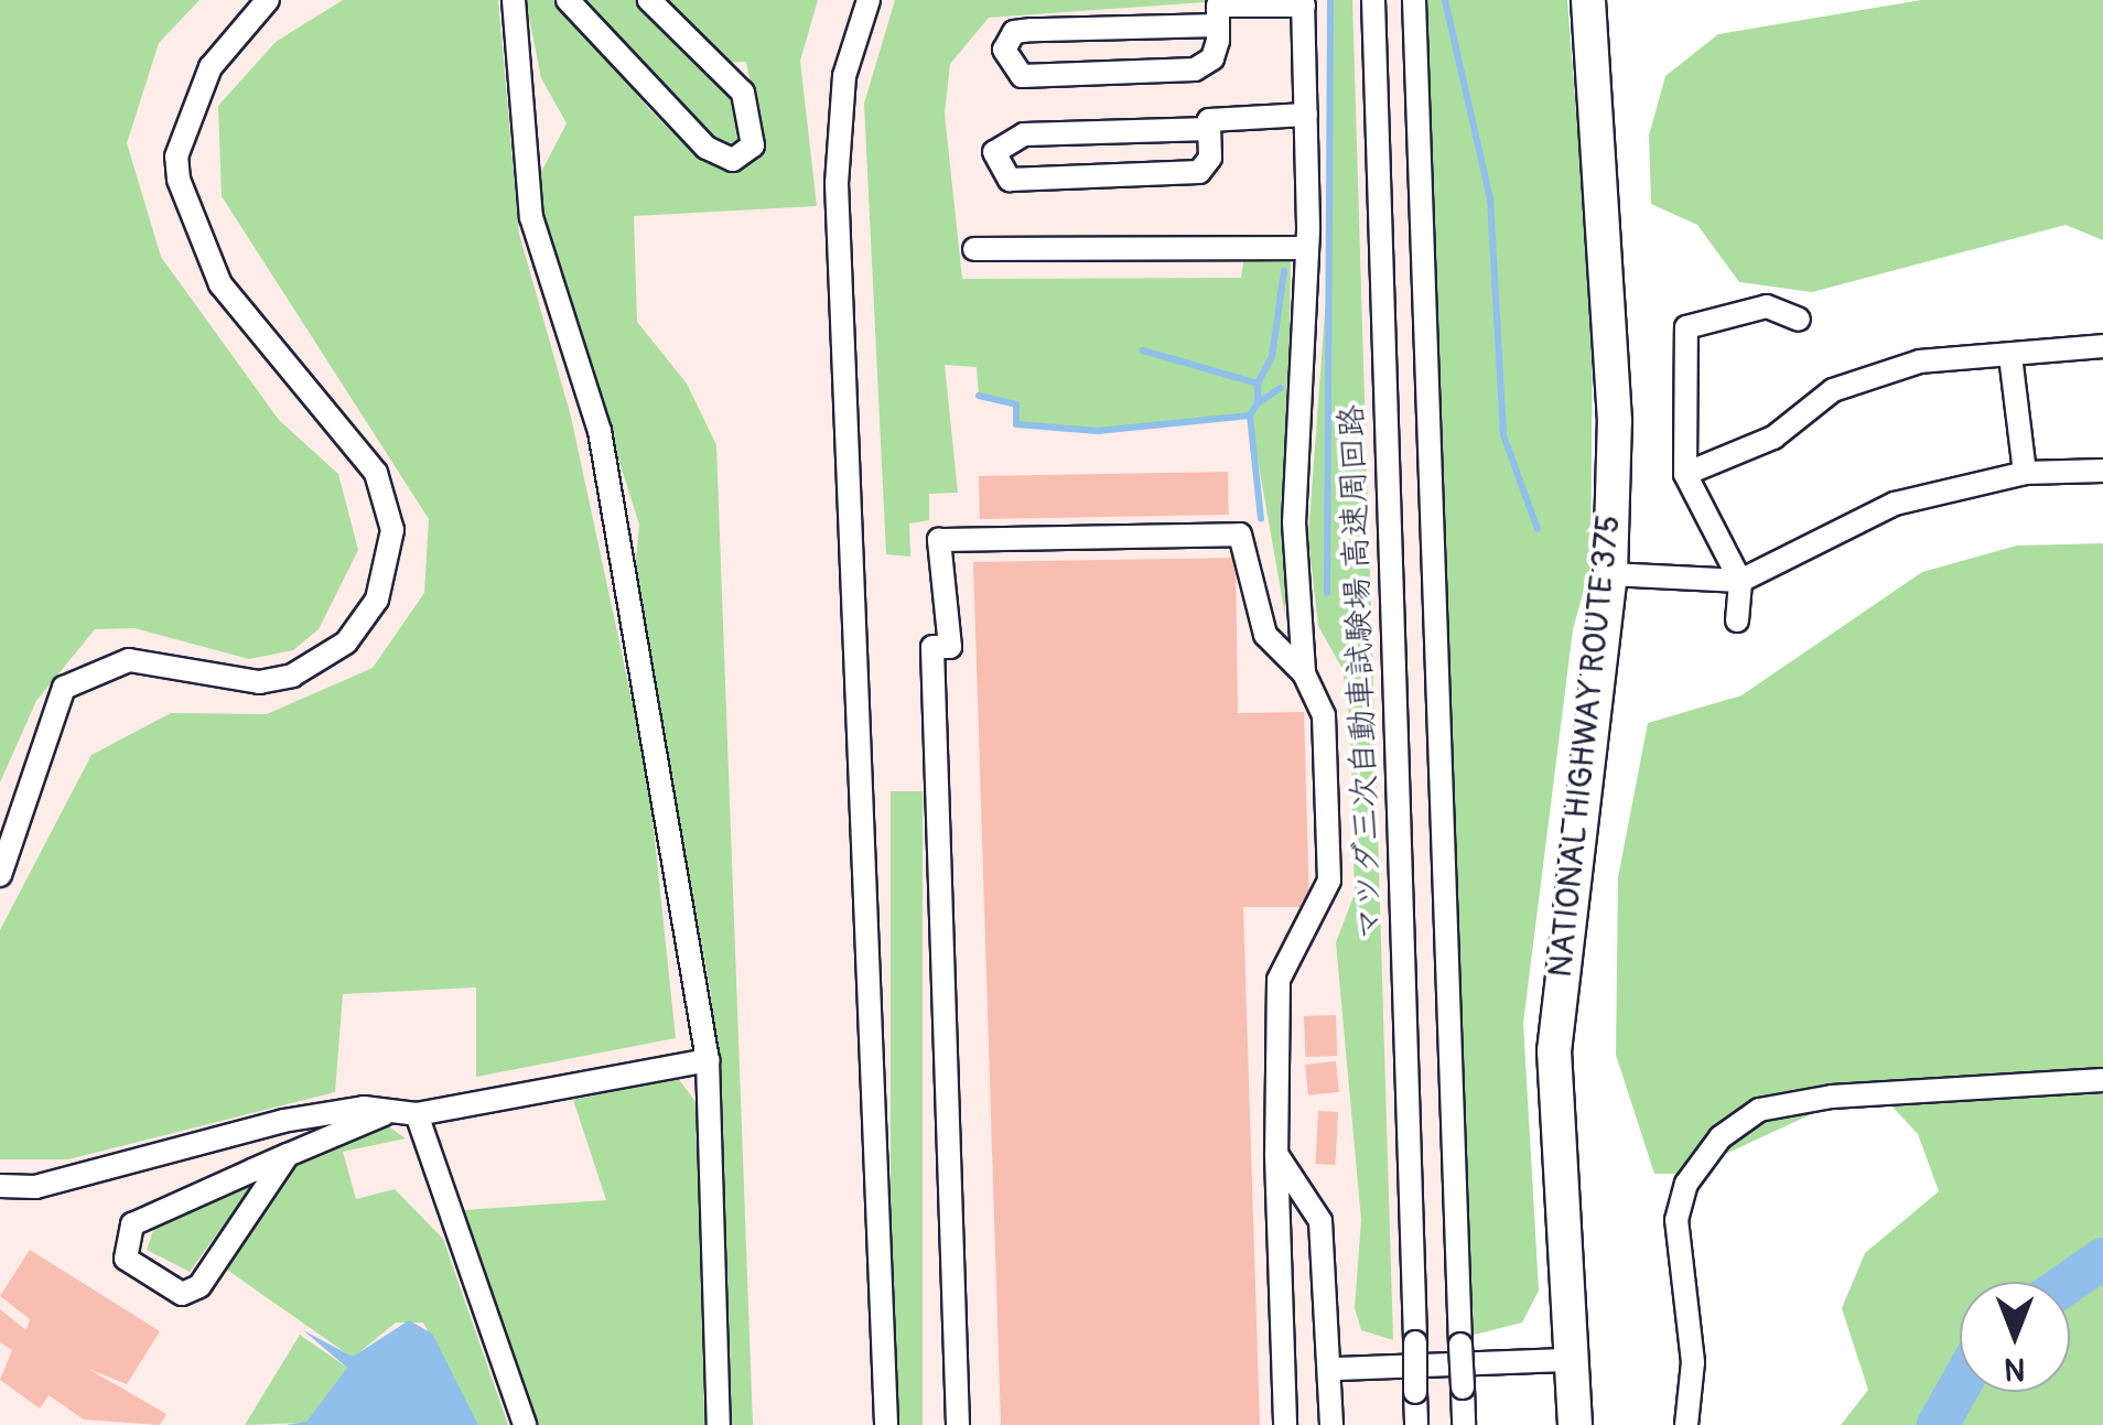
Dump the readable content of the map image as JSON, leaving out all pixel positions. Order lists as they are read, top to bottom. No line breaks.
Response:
{"streets":{"highway":["NATIONAL HIGHWAY ROUTE 375"],"street":["マツダ三次自動車試験場 高速周回路"]},"north":"bottom"}
